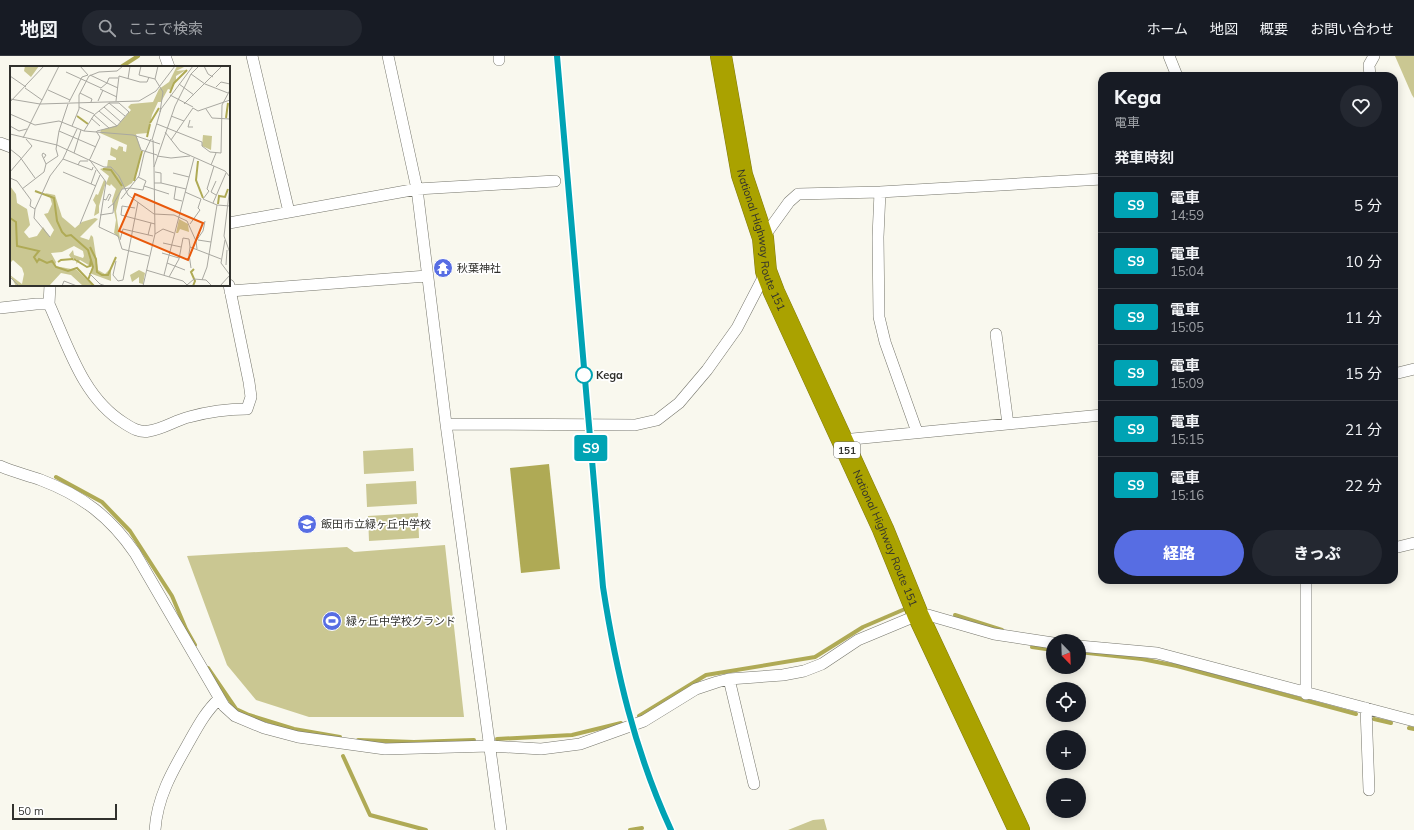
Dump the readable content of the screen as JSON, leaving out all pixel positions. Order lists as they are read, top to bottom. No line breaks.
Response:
{"streets":{"highway":["National Highway Route 151","151"]},"places":{"temple":["秋葉神社"],"other":["Kega"],"school or university":["飯田市立緑ヶ丘中学校"],"sports":["緑ヶ丘中学校グランド"]},"scale_bar":"50 m","north":"bottom right","page":{"header":"地図","search":"ここで検索","nav":["ホーム","地図","概要","お問い合わせ"],"on_map":"S9","heading":[["Kega","電車"],"発車時刻"],"list":[{"mark":"S9","name":"電車","note":"14:59","value":"5 分"},{"mark":"S9","name":"電車","note":"15:04","value":"10 分"},{"mark":"S9","name":"電車","note":"15:05","value":"11 分"},{"mark":"S9","name":"電車","note":"15:09","value":"15 分"},{"mark":"S9","name":"電車","note":"15:15","value":"21 分"},{"mark":"S9","name":"電車","note":"15:16","value":"22 分"}],"buttons":["経路","きっぷ"],"map_buttons":["+","−"],"scale":"50 m"}}
